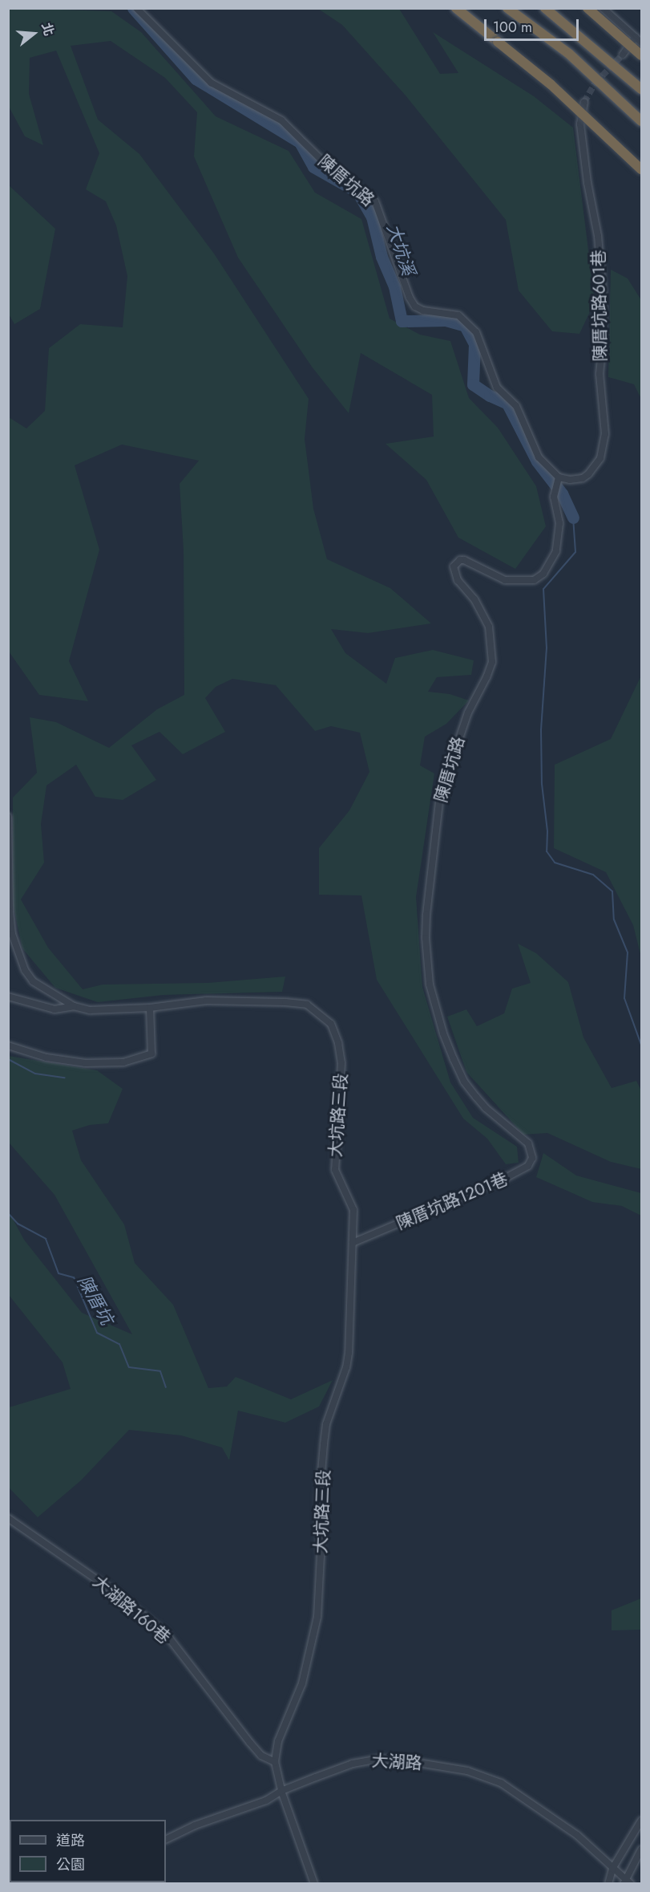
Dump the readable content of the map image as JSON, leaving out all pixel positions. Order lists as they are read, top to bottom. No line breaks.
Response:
{"streets":{"street":["陳厝坑路","陳厝坑路601巷","大坑路三段","陳厝坑路1201巷","大湖路160巷","大湖路"]},"crossings":[["陳厝坑路","陳厝坑路601巷"],["陳厝坑路","陳厝坑路1201巷"],["大坑路三段","陳厝坑路1201巷"],["大坑路三段","大湖路160巷"],["大坑路三段","大湖路"]],"water":["大坑溪","陳厝坑"],"legend":["道路","公園"],"scale_bar":"100 m","north":"right"}
